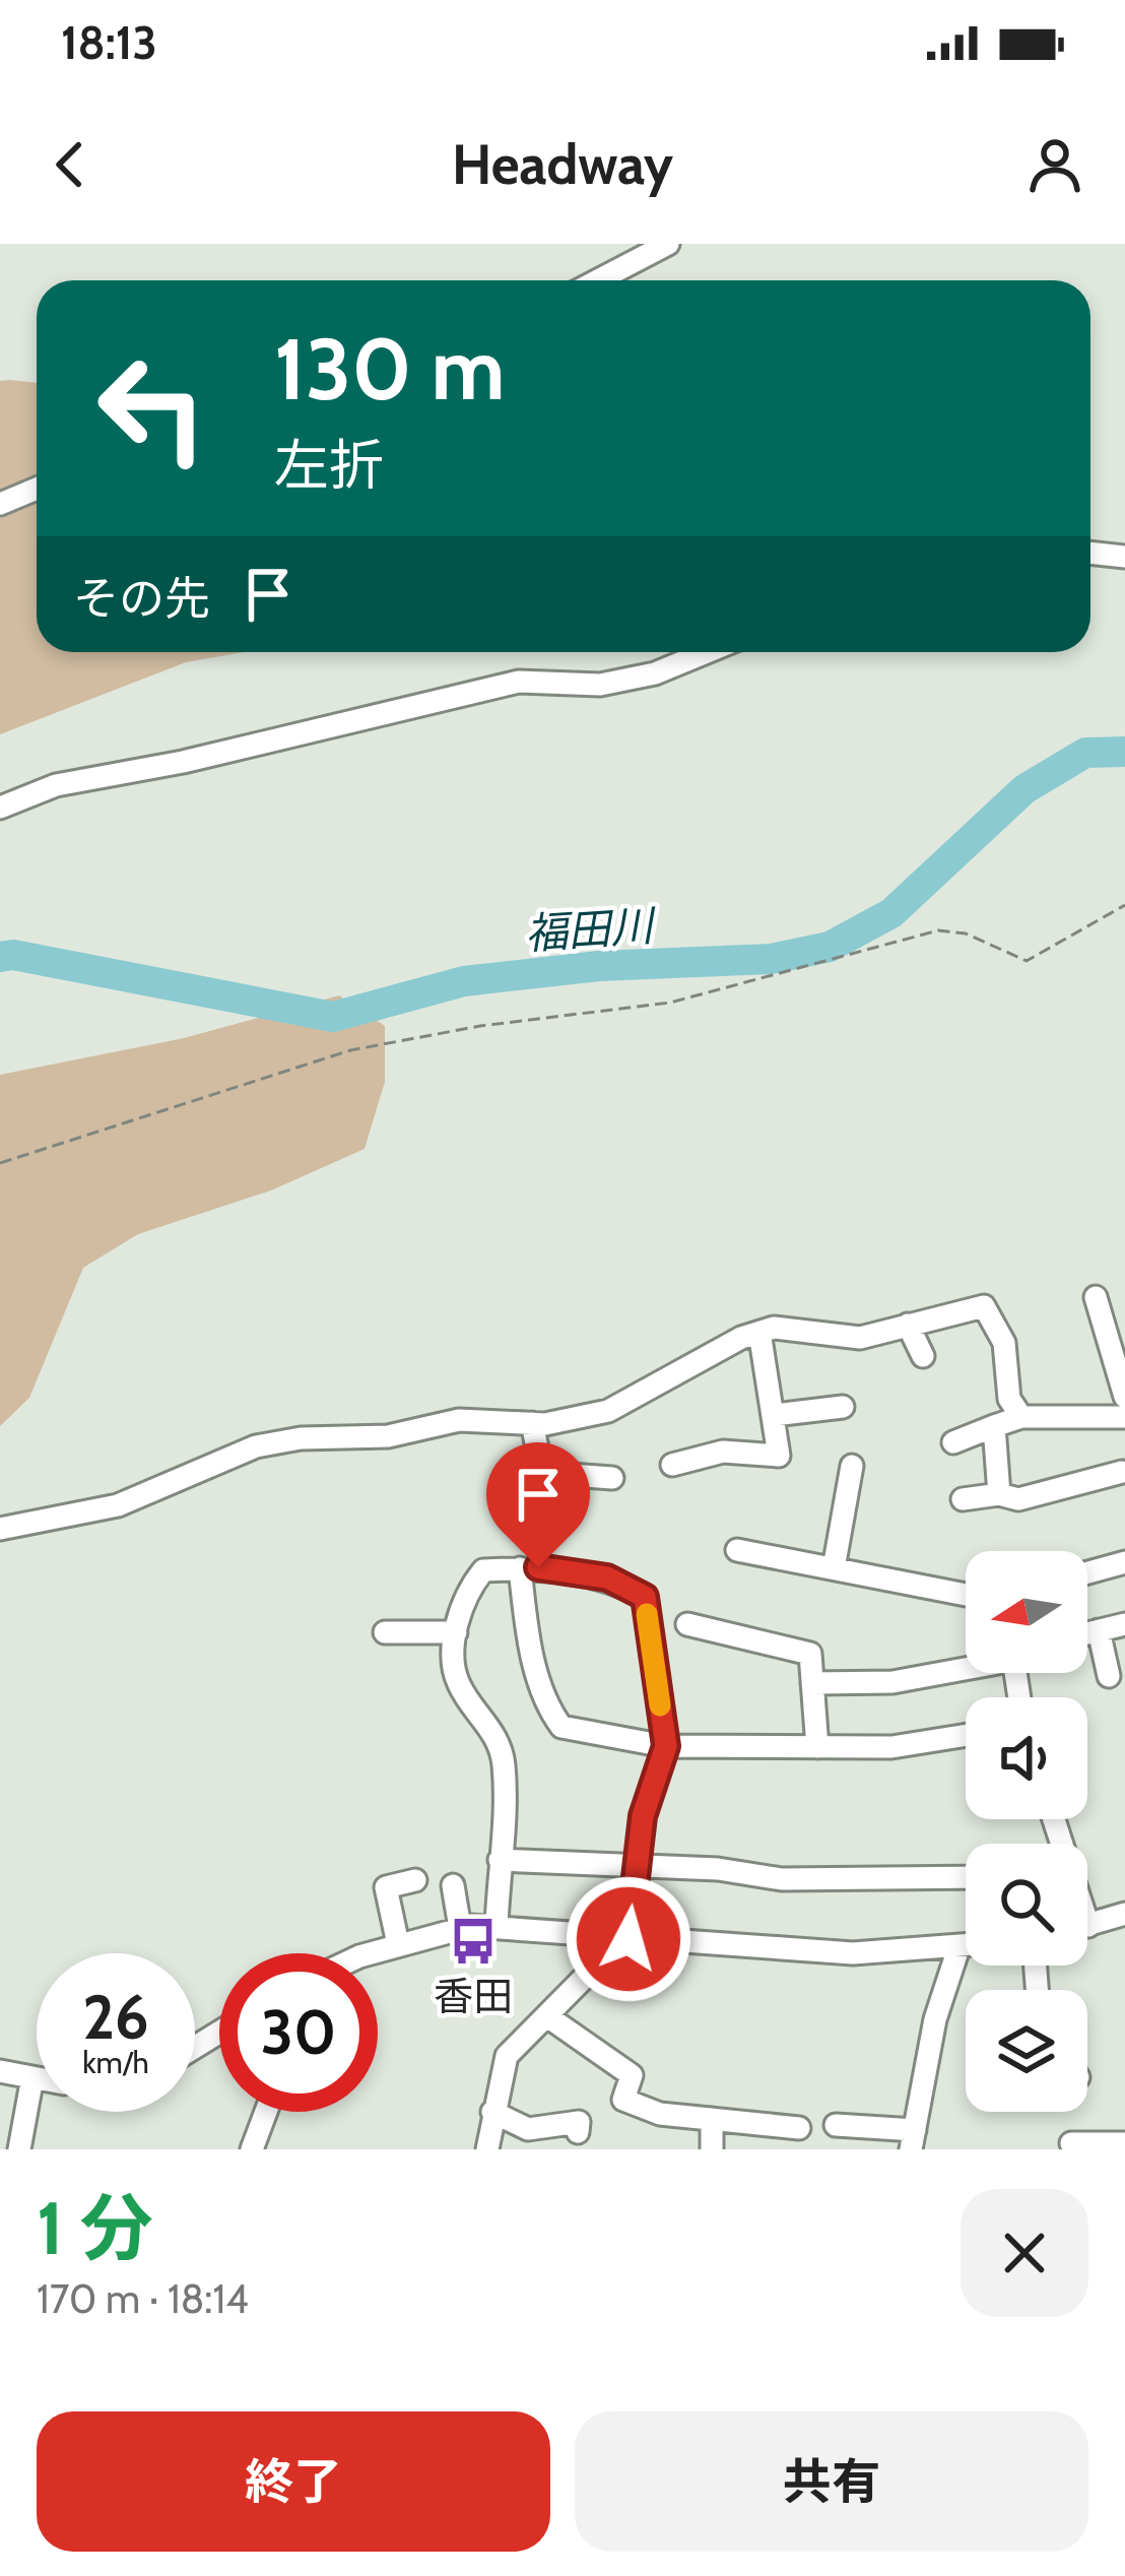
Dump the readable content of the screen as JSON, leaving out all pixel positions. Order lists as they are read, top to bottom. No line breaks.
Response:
{"water":["福田川"],"places":{"bus stop":["香田"]},"north":"left","page":{"status":"18:13","header":"Headway","turn":["130 m","左折"],"then":"その先","speed":"26 km/h","limit":"30","heading":["1 分","170 m · 18:14"],"buttons":["終了","共有"]}}
